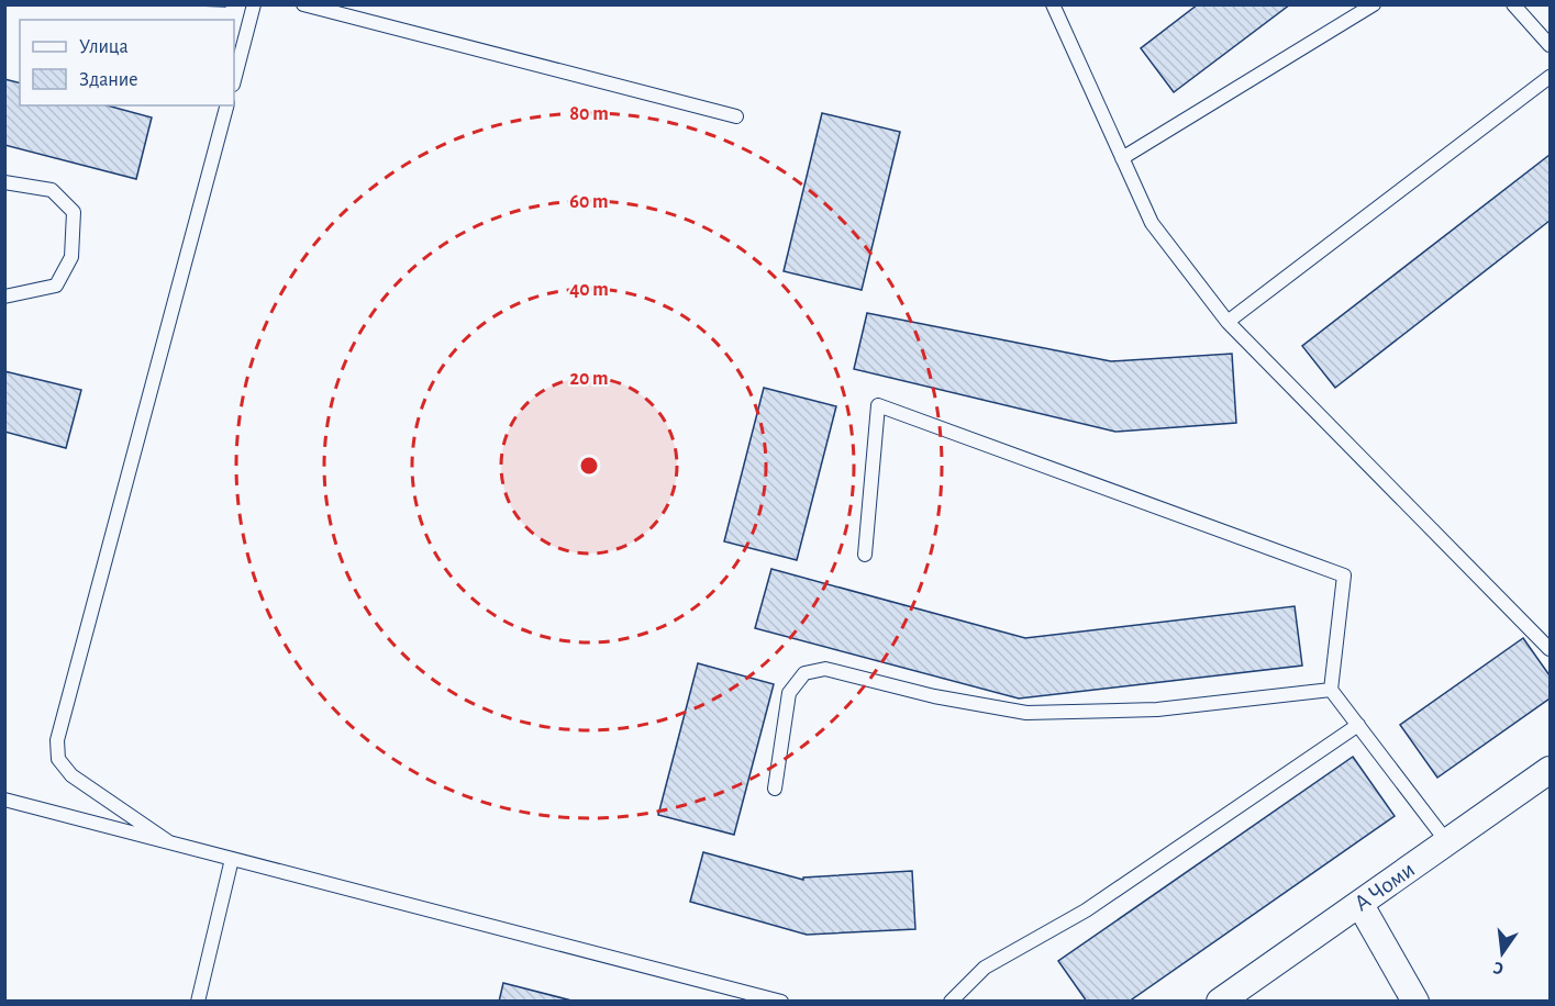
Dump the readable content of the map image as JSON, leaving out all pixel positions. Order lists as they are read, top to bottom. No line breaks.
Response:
{"streets":{"street":["А Чоми"]},"legend":["Улица","Здание"],"north":"bottom","rings":["80 m","60 m","40 m","20 m"]}
